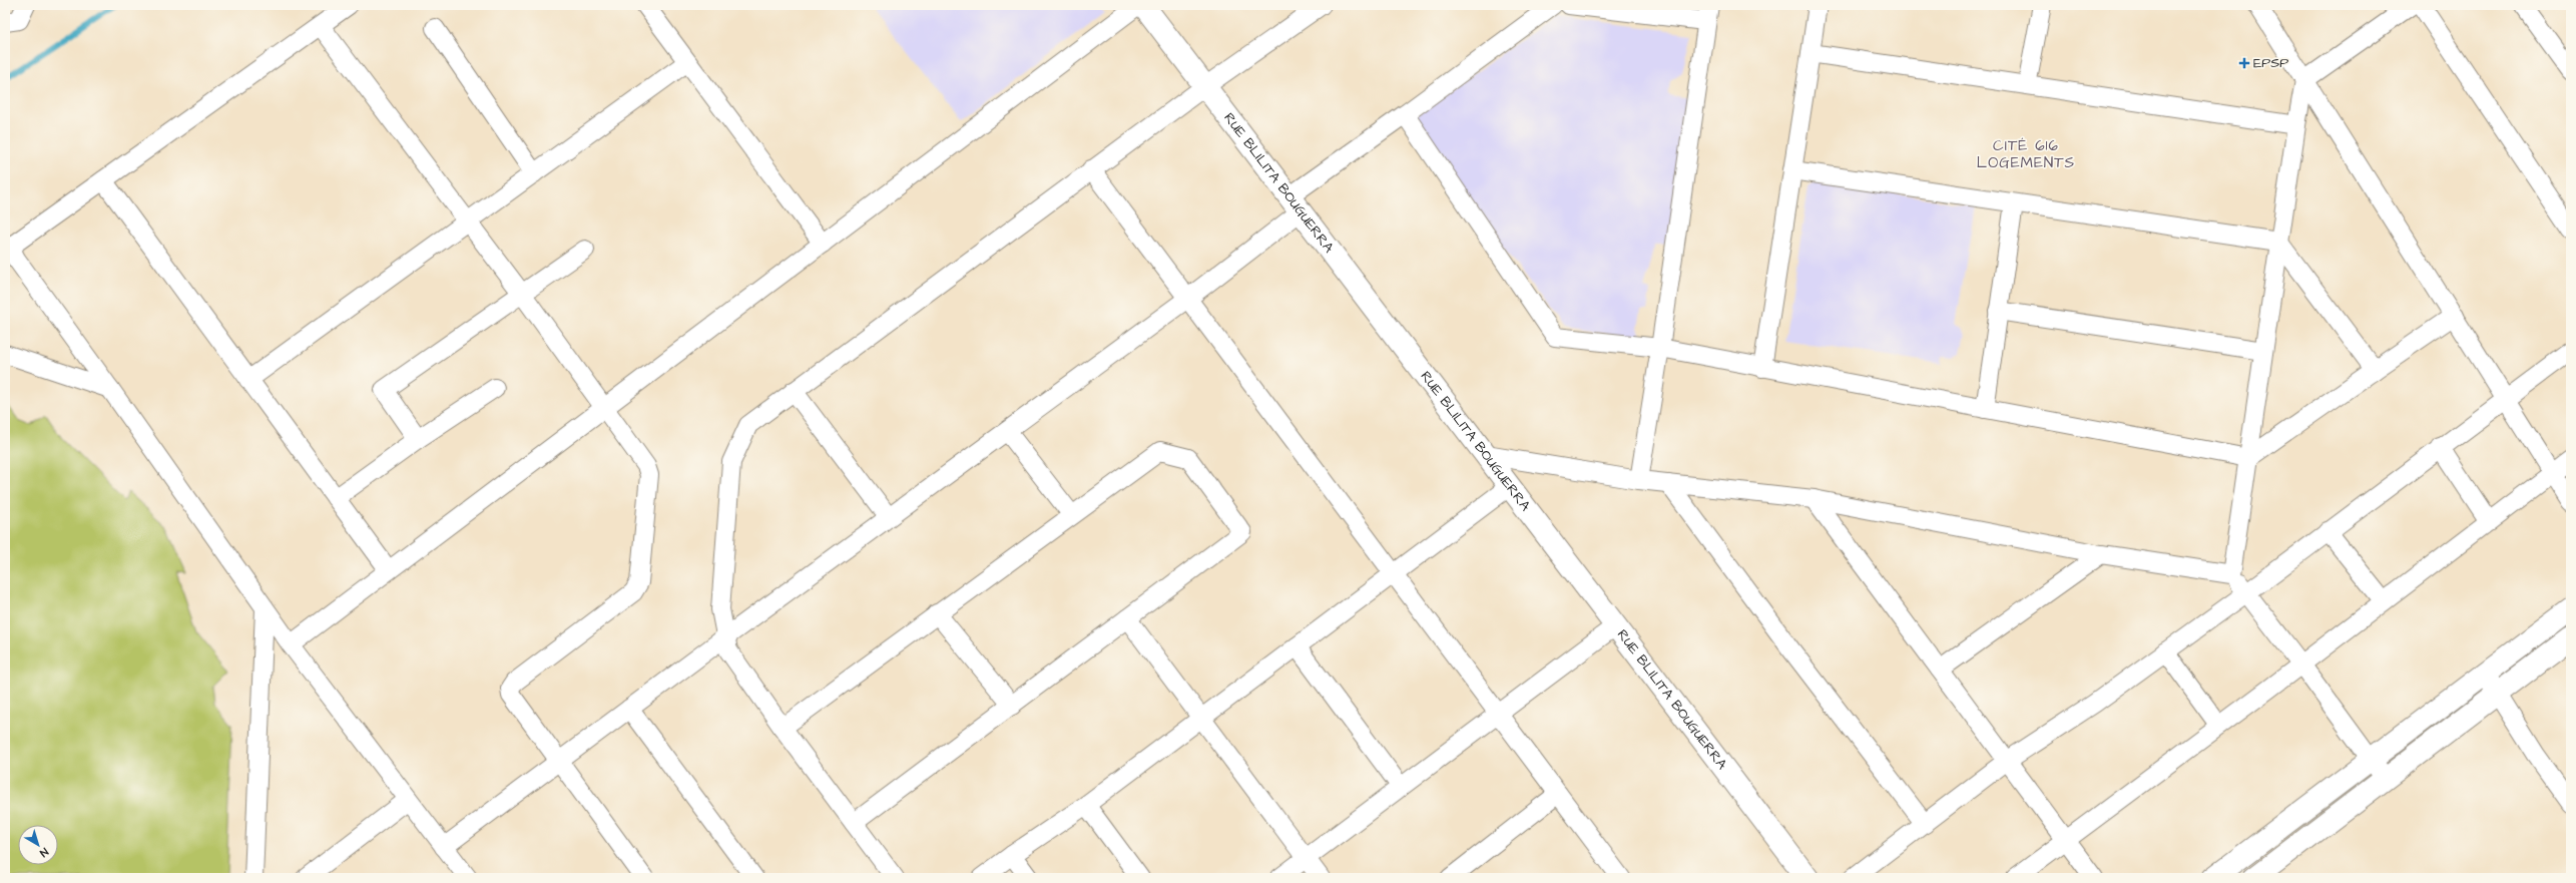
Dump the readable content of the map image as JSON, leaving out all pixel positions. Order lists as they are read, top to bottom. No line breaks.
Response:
{"streets":{"street":["RUE BLILITA BOUGUERRA"]},"districts":["CITÉ 616 LOGEMENTS"],"places":{"health":["EPSP"]},"north":"bottom right"}
